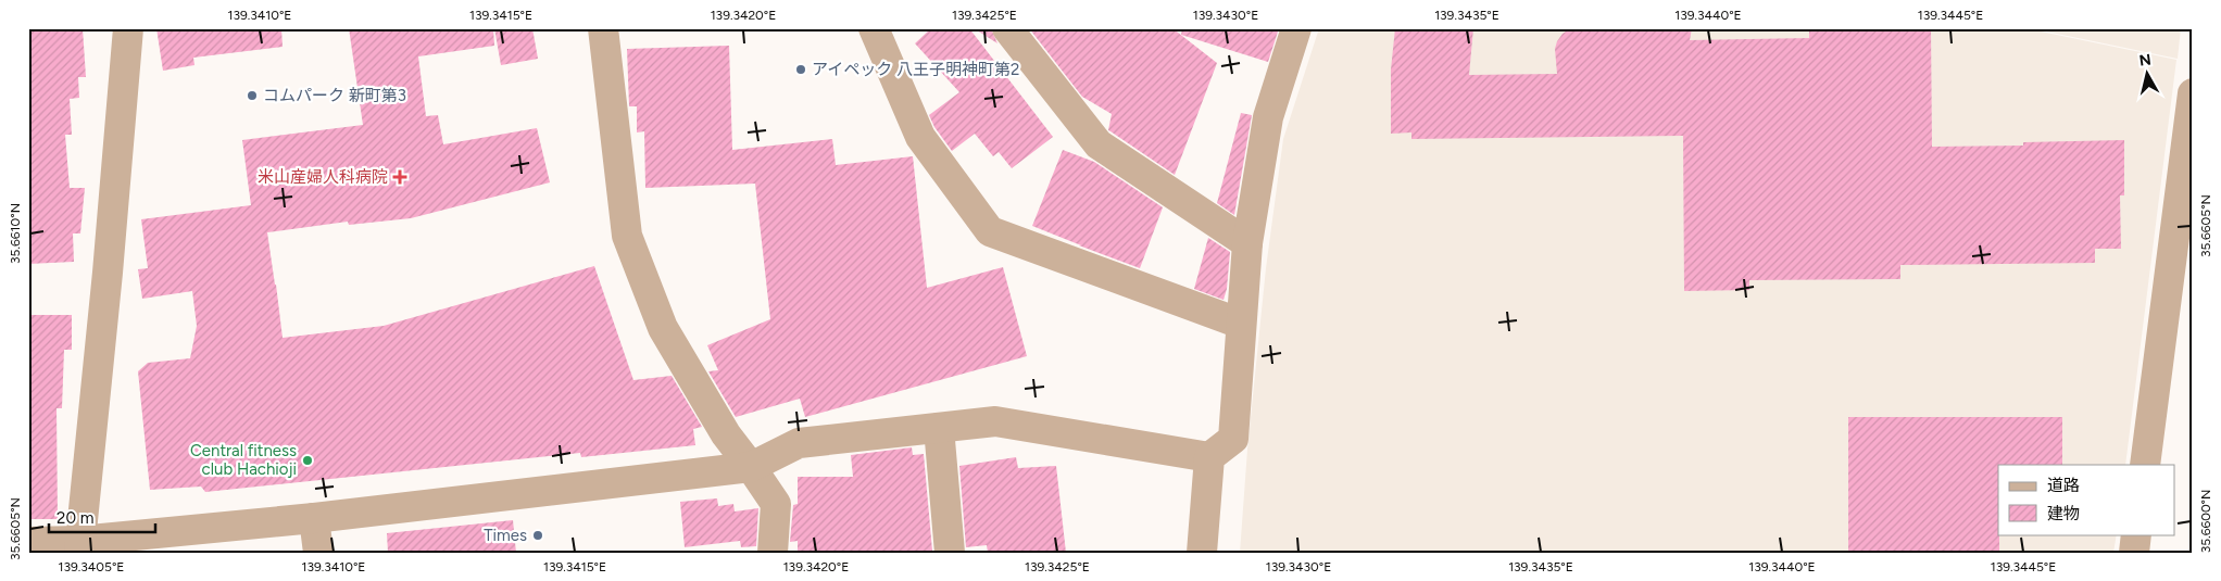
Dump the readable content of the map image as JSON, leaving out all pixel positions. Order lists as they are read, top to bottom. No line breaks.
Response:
{"places":{"other":["アイペック 八王子明神町第2","コムパーク 新町第3","Central fitness club Hachioji","Times"],"health":["米山産婦人科病院"]},"legend":["道路","建物"],"scale_bar":"20 m","north":"top","coordinates":["139.3410°E","139.3415°E","139.3420°E","139.3425°E","139.3430°E","139.3435°E","139.3440°E","139.3445°E","35.6605°N","35.6610°N","35.6600°N","139.3405°E"]}
